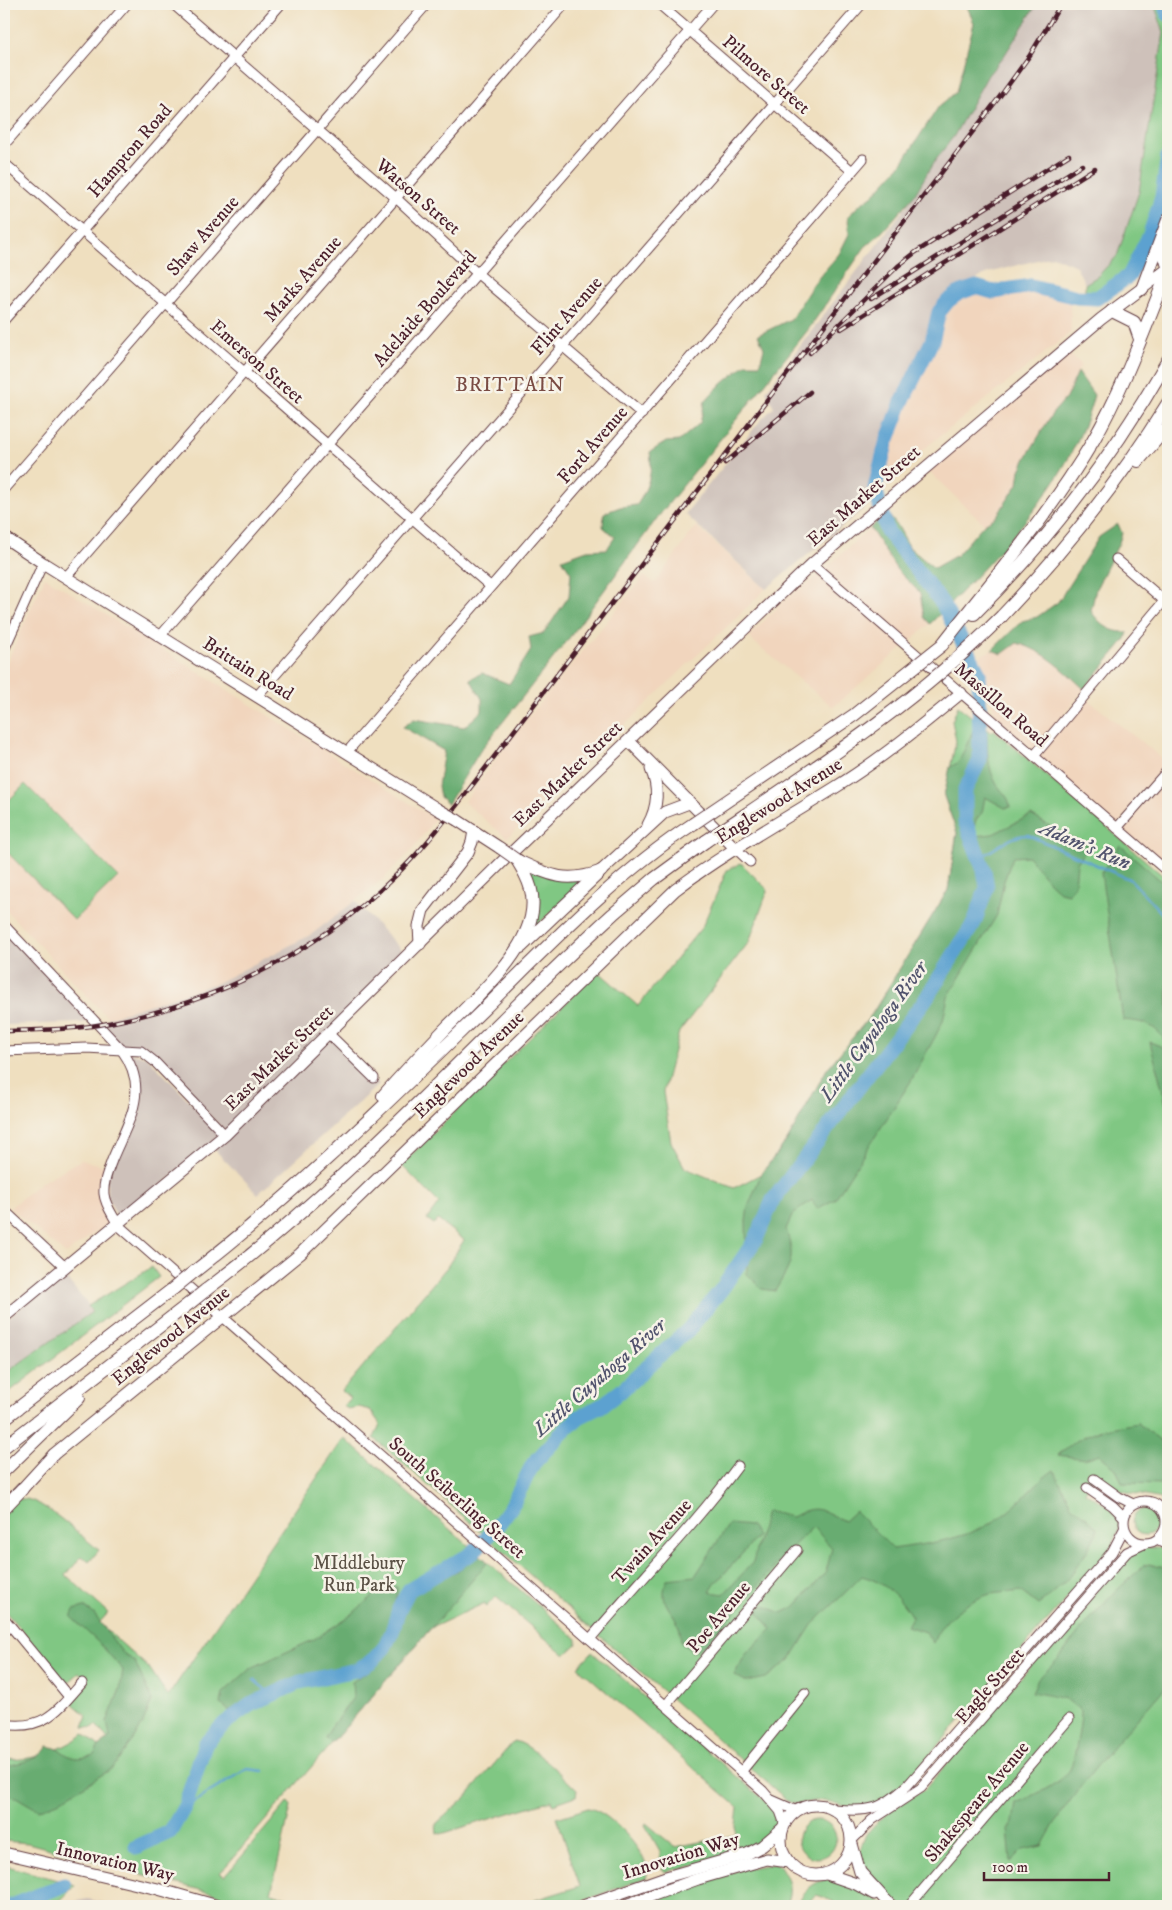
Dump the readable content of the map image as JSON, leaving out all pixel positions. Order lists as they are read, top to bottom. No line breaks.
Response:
{"streets":{"main road":["East Market Street","Brittain Road","Englewood Avenue","Innovation Way"],"street":["Pilmore Street","Hampton Road","Watson Street","Shaw Avenue","Marks Avenue","Adelaide Boulevard","Flint Avenue","Emerson Street","Ford Avenue","Massillon Road","South Seiberling Street","Twain Avenue","Poe Avenue","Eagle Street","Shakespeare Avenue"]},"crossings":[["Pilmore Street","Adelaide Boulevard"],["Pilmore Street","Flint Avenue"],["Pilmore Street","Ford Avenue"],["Hampton Road","Watson Street"],["Hampton Road","Emerson Street"],["Watson Street","Shaw Avenue"],["Watson Street","Marks Avenue"],["Watson Street","Adelaide Boulevard"],["Watson Street","Flint Avenue"],["Watson Street","Ford Avenue"],["Shaw Avenue","Emerson Street"],["Marks Avenue","Emerson Street"],["Marks Avenue","Brittain Road"],["Adelaide Boulevard","Emerson Street"],["Adelaide Boulevard","Brittain Road"],["Flint Avenue","Emerson Street"],["Flint Avenue","Brittain Road"],["Emerson Street","Ford Avenue"],["Ford Avenue","Brittain Road"],["East Market Street","Massillon Road"],["East Market Street","South Seiberling Street"],["Massillon Road","Englewood Avenue"],["Englewood Avenue","South Seiberling Street"],["South Seiberling Street","Twain Avenue"],["South Seiberling Street","Poe Avenue"],["South Seiberling Street","Eagle Street"],["South Seiberling Street","Innovation Way"],["Eagle Street","Innovation Way"]],"districts":["BRITTAIN"],"water":["Adam's Run","Little Cuyahoga River"],"parks":["MIddlebury Run Park"],"scale_bar":"100 m"}
